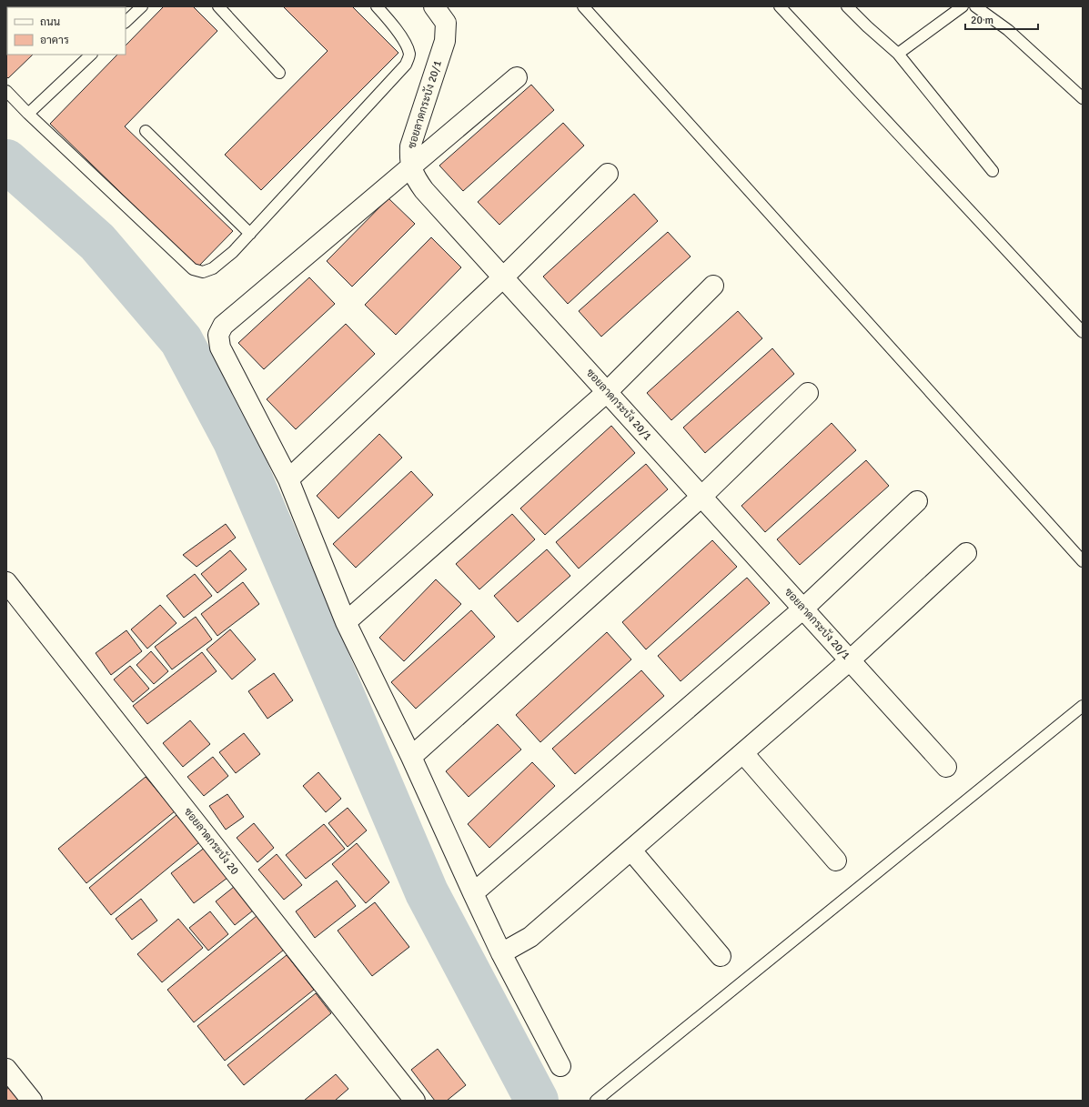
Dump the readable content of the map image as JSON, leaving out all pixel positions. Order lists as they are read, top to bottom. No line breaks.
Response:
{"streets":{"street":["ซอยลาดกระบัง 20/1","ซอยลาดกระบัง 20"]},"legend":["ถนน","อาคาร"],"scale_bar":"20 m"}
